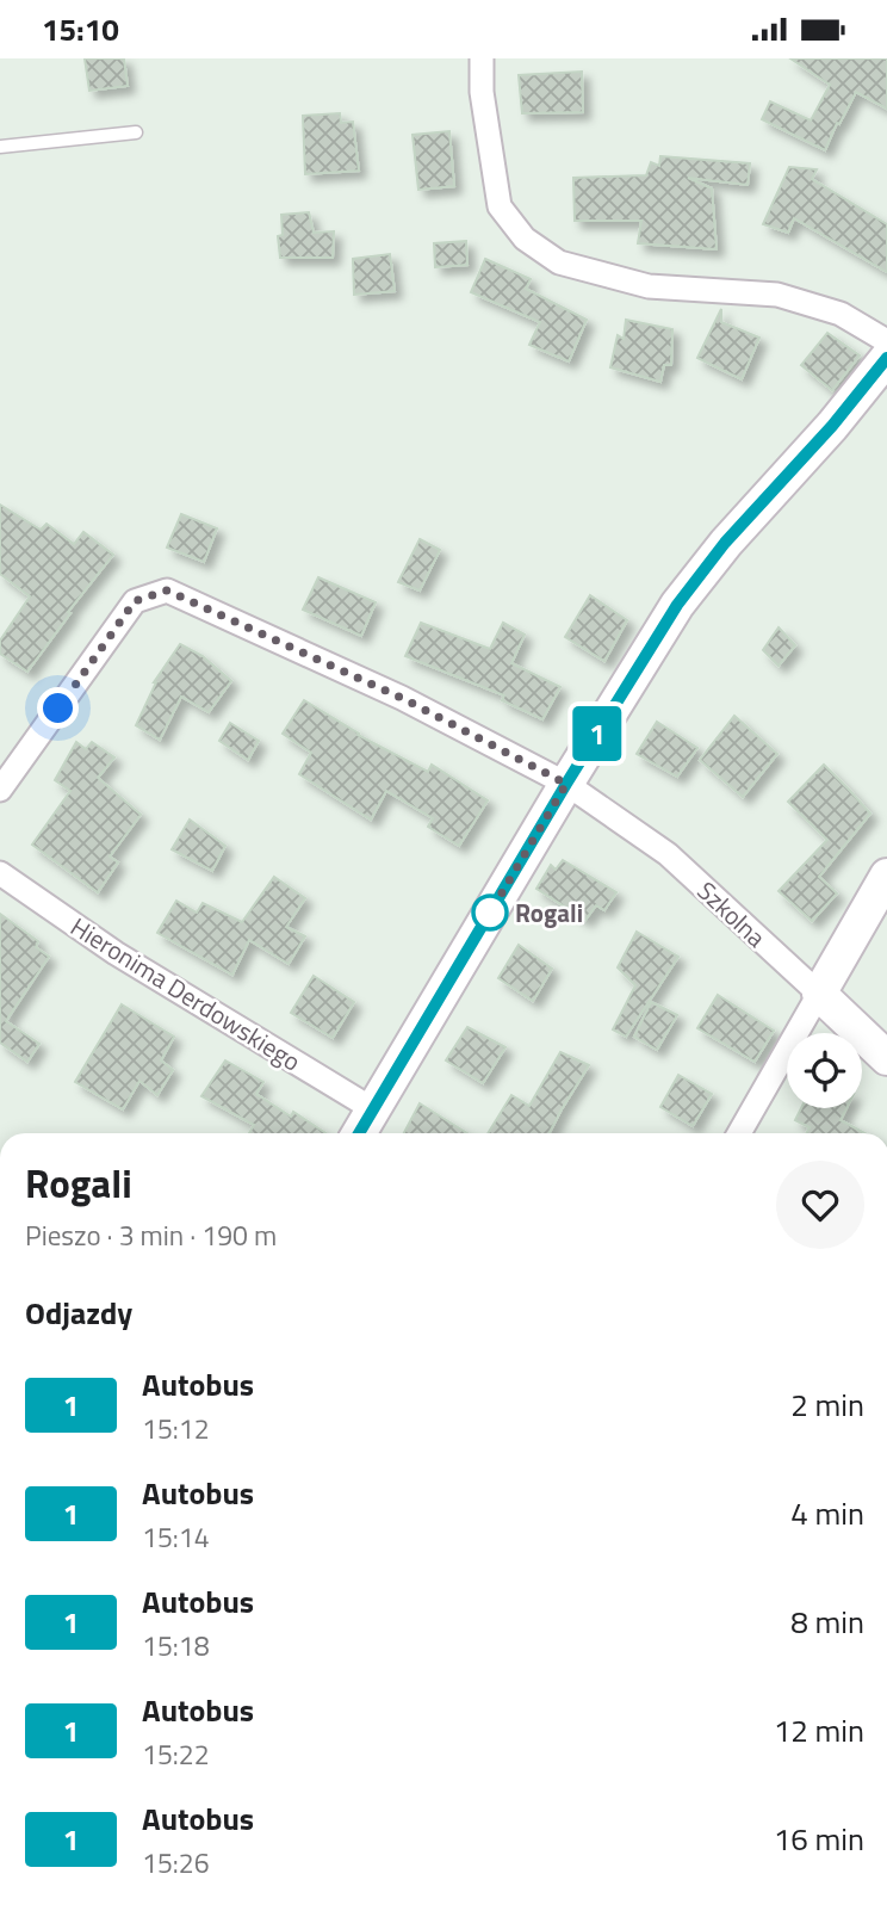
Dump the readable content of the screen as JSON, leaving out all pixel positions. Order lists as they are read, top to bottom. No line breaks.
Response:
{"streets":{"street":["Szkolna","Hieronima Derdowskiego"]},"places":["Rogali"],"lines":["bus line 1"],"page":{"status":"15:10","on_map":"1","heading":[["Rogali","Pieszo · 3 min · 190 m"],"Odjazdy"],"list":[{"mark":"1","name":"Autobus","note":"15:12","value":"2 min"},{"mark":"1","name":"Autobus","note":"15:14","value":"4 min"},{"mark":"1","name":"Autobus","note":"15:18","value":"8 min"},{"mark":"1","name":"Autobus","note":"15:22","value":"12 min"},{"mark":"1","name":"Autobus","note":"15:26","value":"16 min"}]}}
